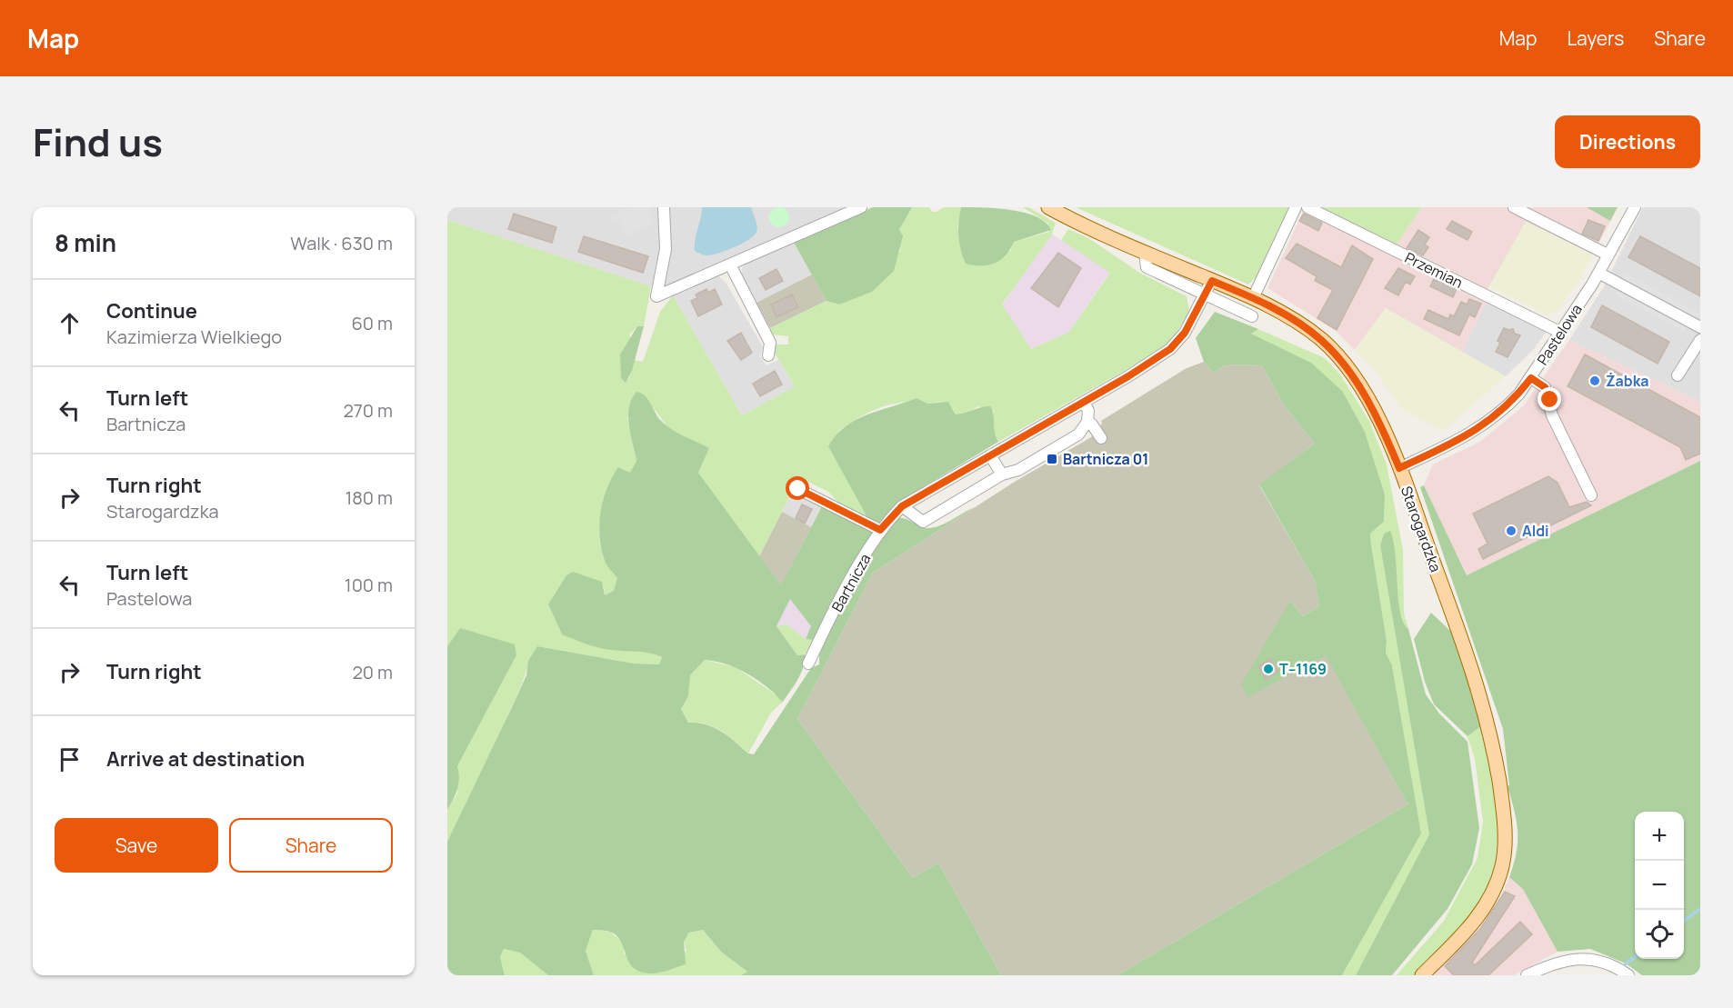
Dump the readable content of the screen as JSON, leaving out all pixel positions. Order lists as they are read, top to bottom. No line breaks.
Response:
{"streets":{"main road":["Starogardzka"],"street":["Przemian","Pastelowa","Bartnicza"]},"crossings":[["Przemian","Pastelowa"],["Pastelowa","Starogardzka"],["Starogardzka","Bartnicza"]],"places":{"other":["Żabka","Aldi","T--1169"],"transit":["Bartnicza 01"]},"page":{"header":"Map","nav":["Map","Layers","Share"],"title":"Find us","buttons":["Directions",["Save","Share"]],"heading":["8 min","Walk · 630 m"],"list":[["Continue","Kazimierza Wielkiego","60 m"],["Turn left","Bartnicza","270 m"],["Turn right","Starogardzka","180 m"],["Turn left","Pastelowa","100 m"],["Turn right","20 m"],"Arrive at destination"],"map_buttons":["+","−"]}}
